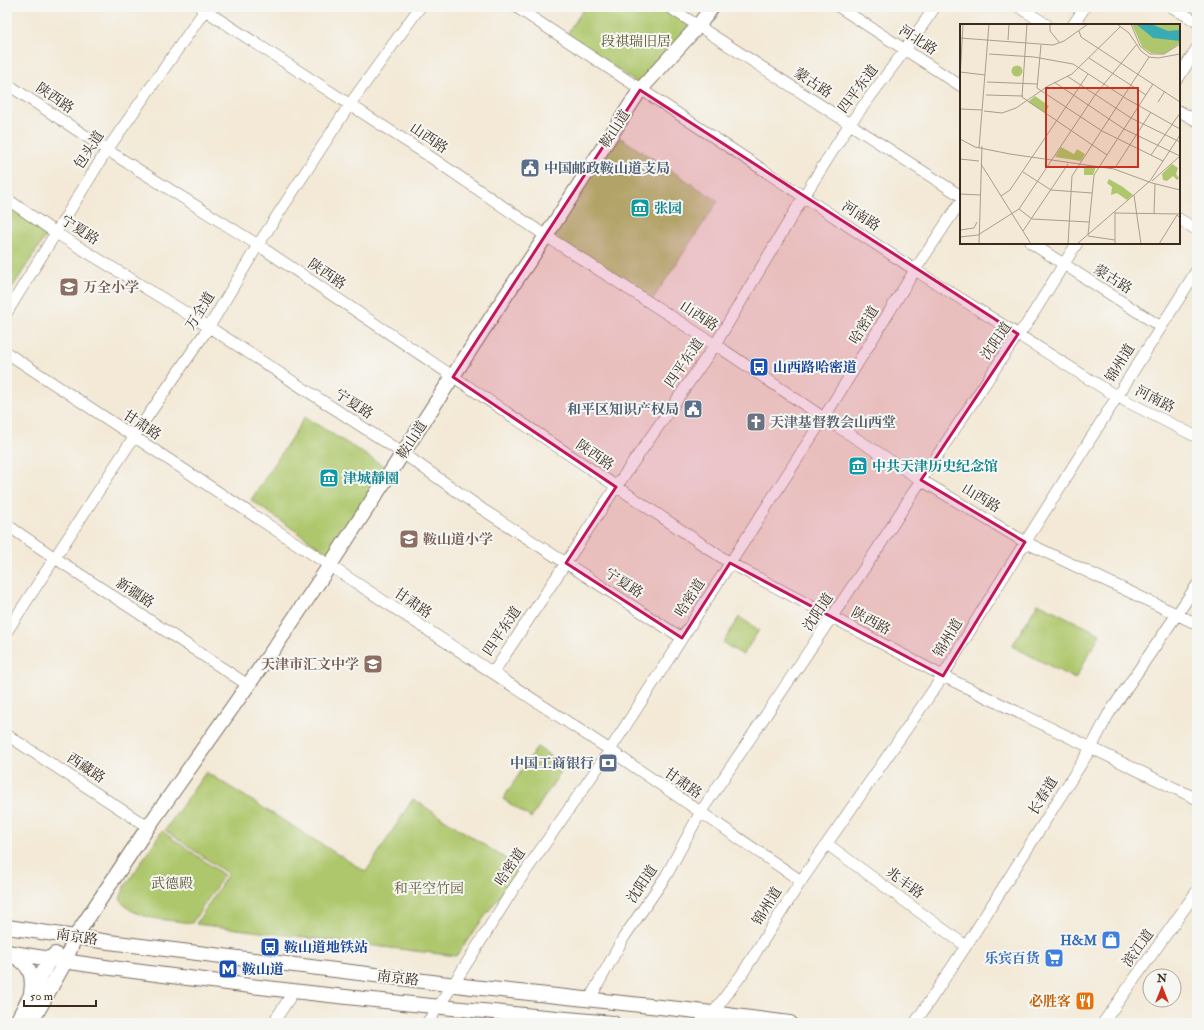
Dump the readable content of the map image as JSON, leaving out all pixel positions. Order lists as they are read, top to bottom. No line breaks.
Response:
{"streets":{"main road":["鞍山道","南京路"],"street":["河北路","蒙古路","四平东道","陕西路","山西路","包头道","河南路","宁夏路","万全道","哈密道","沈阳道","锦州道","甘肃路","新疆路","西藏路","长春道","兆丰路","滨江道"]},"crossings":[["河北路","四平东道"],["蒙古路","四平东道"],["蒙古路","鞍山道"],["蒙古路","沈阳道"],["蒙古路","锦州道"],["四平东道","陕西路"],["四平东道","山西路"],["四平东道","河南路"],["四平东道","宁夏路"],["四平东道","甘肃路"],["陕西路","鞍山道"],["陕西路","包头道"],["陕西路","万全道"],["陕西路","哈密道"],["陕西路","沈阳道"],["陕西路","锦州道"],["陕西路","长春道"],["鞍山道","山西路"],["鞍山道","河南路"],["鞍山道","宁夏路"],["鞍山道","甘肃路"],["鞍山道","新疆路"],["鞍山道","西藏路"],["鞍山道","南京路"],["山西路","包头道"],["山西路","万全道"],["山西路","哈密道"],["山西路","沈阳道"],["山西路","锦州道"],["山西路","长春道"],["包头道","宁夏路"],["河南路","哈密道"],["河南路","沈阳道"],["河南路","锦州道"],["宁夏路","万全道"],["宁夏路","哈密道"],["万全道","甘肃路"],["万全道","新疆路"],["哈密道","甘肃路"],["哈密道","南京路"],["沈阳道","甘肃路"],["沈阳道","南京路"],["锦州道","甘肃路"],["锦州道","兆丰路"],["锦州道","南京路"],["长春道","兆丰路"]],"parks":["段祺瑞旧居","武德殿","和平空竹园"],"places":{"public building":["中国邮政鞍山道支局","和平区知识产权局"],"museum":["张园","中共天津历史纪念馆","津城靜園"],"school or university":["万全小学","鞍山道小学","天津市汇文中学"],"bus stop":["山西路哈密道","鞍山道地铁站"],"church":["天津基督教会山西堂"],"bank":["中国工商银行"],"shop":["H&M"],"supermarket":["乐宾百货"],"metro station":["鞍山道"],"restaurant":["必胜客"]},"scale_bar":"50 m","north":"top"}
